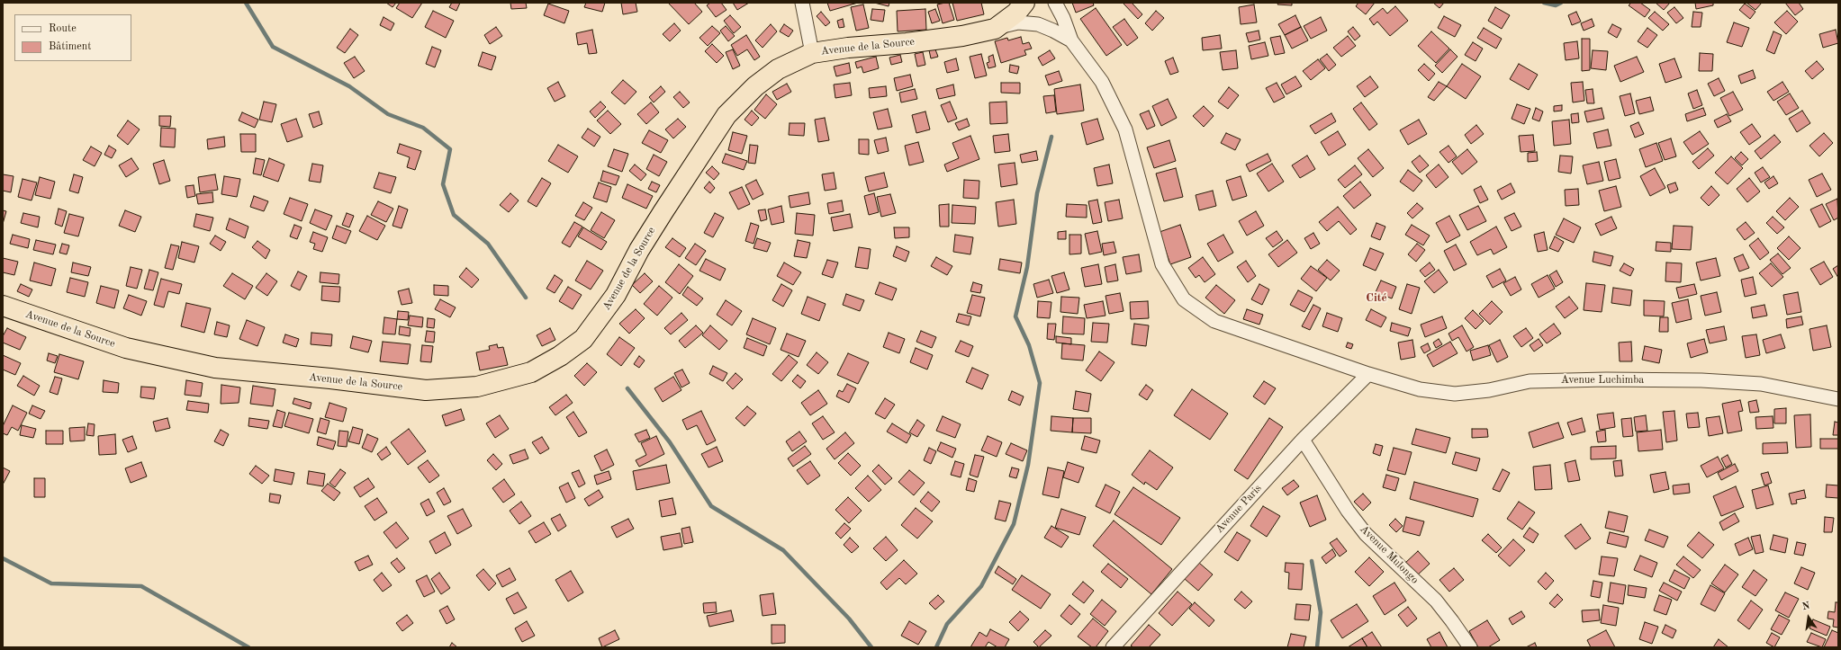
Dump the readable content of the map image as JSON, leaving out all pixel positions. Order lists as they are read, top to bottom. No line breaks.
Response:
{"streets":{"highway":["Avenue de la Source"],"street":["Avenue Luchimba","Avenue Paris","Avenue Mulongo"]},"crossings":[["Avenue Luchimba","Avenue Paris"],["Avenue Paris","Avenue Mulongo"]],"districts":["Cité"],"legend":["Route","Bâtiment"],"north":"top"}
